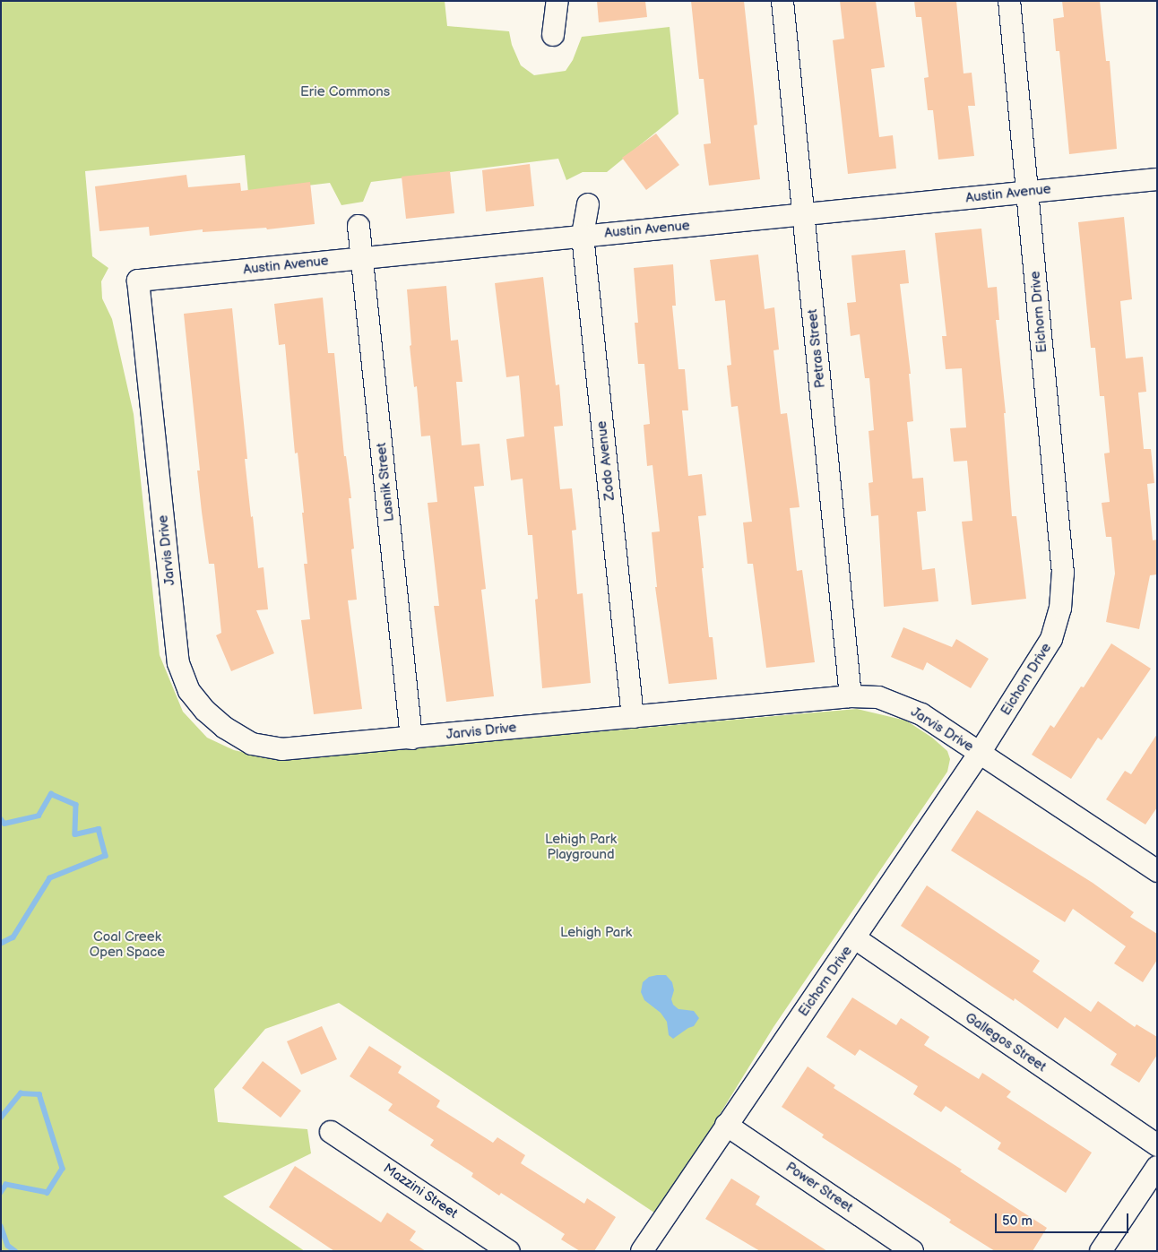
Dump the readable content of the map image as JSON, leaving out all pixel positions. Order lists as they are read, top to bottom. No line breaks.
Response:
{"streets":{"street":["Austin Avenue","Eichorn Drive","Petras Street","Zodo Avenue","Lasnik Street","Jarvis Drive","Gallegos Street","Power Street","Mazzini Street"]},"crossings":[["Austin Avenue","Eichorn Drive"],["Austin Avenue","Petras Street"],["Austin Avenue","Zodo Avenue"],["Austin Avenue","Lasnik Street"],["Austin Avenue","Jarvis Drive"],["Eichorn Drive","Jarvis Drive"],["Eichorn Drive","Gallegos Street"],["Eichorn Drive","Power Street"],["Petras Street","Jarvis Drive"],["Zodo Avenue","Jarvis Drive"],["Lasnik Street","Jarvis Drive"]],"parks":["Erie Commons","Lehigh Park Playground","Lehigh Park","Coal Creek Open Space"],"scale_bar":"50 m"}
